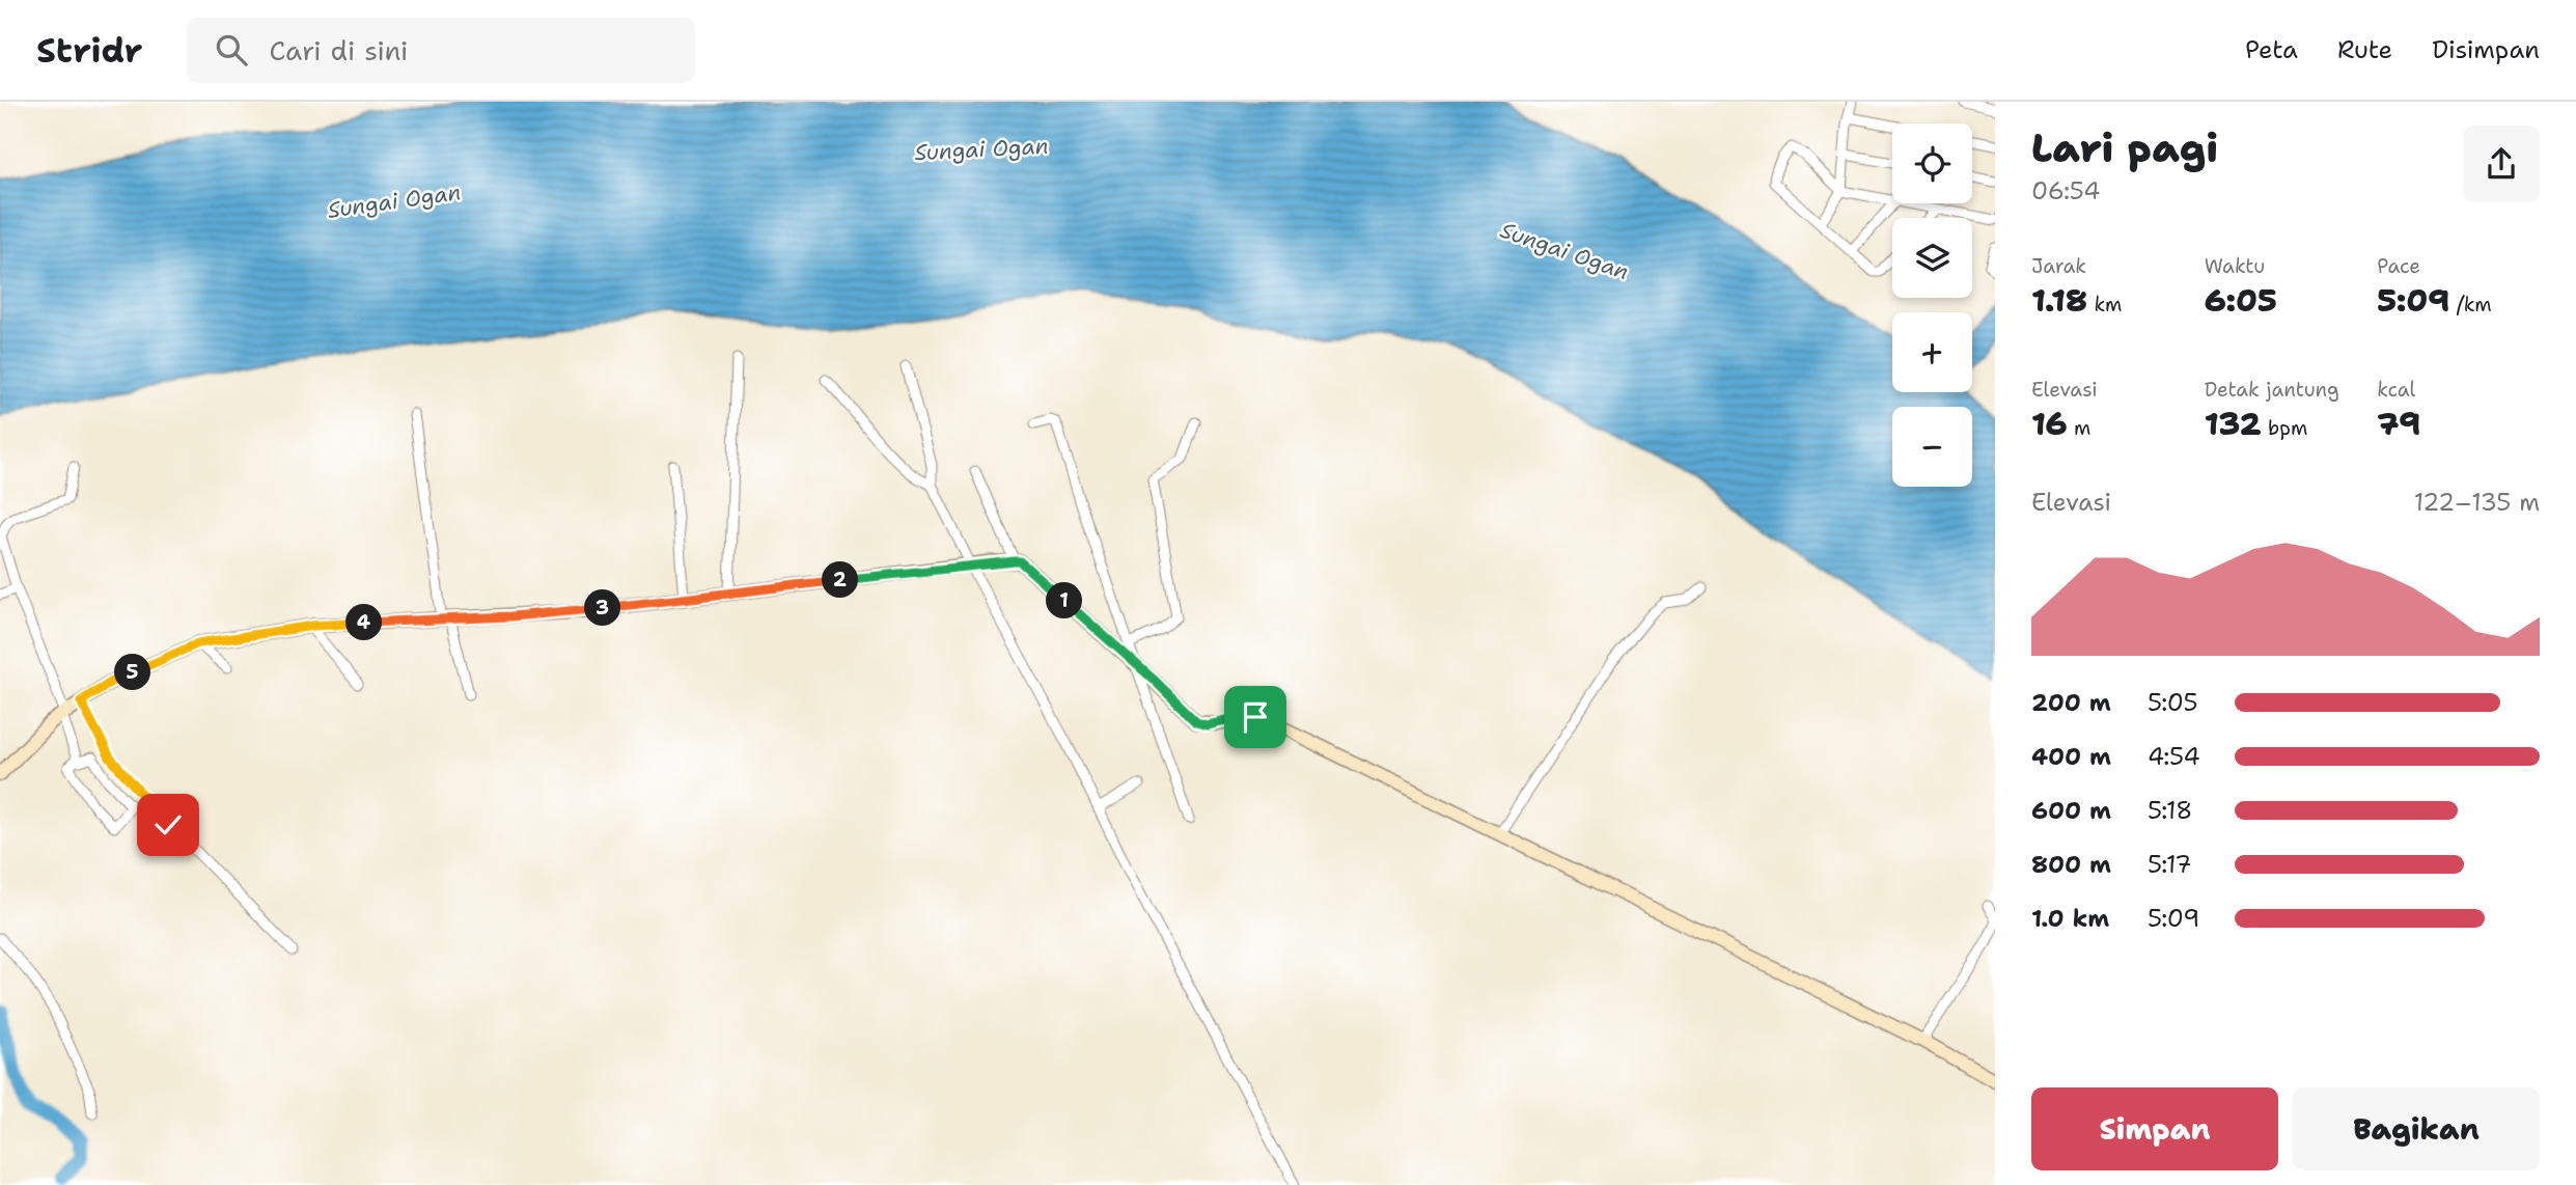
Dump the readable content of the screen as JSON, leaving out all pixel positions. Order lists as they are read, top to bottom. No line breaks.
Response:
{"water":["Sungai Ogan"],"page":{"header":"Stridr","search":"Cari di sini","nav":["Peta","Rute","Disimpan"],"heading":["Lari pagi","06:54"],"map_buttons":["+","−"],"stats":[["Jarak","1.18 km"],["Waktu","6:05"],["Pace","5:09 /km"],["Elevasi","16 m"],["Detak jantung","132 bpm"],["kcal","79"]],"chart":["Elevasi","122–135 m"],"pins":["2","1","3","4","5"],"list":[{"name":"200 m","note":"5:05"},{"name":"400 m","note":"4:54"},{"name":"600 m","note":"5:18"},{"name":"800 m","note":"5:17"},{"name":"1.0 km","note":"5:09"}],"buttons":["Simpan","Bagikan"]}}
